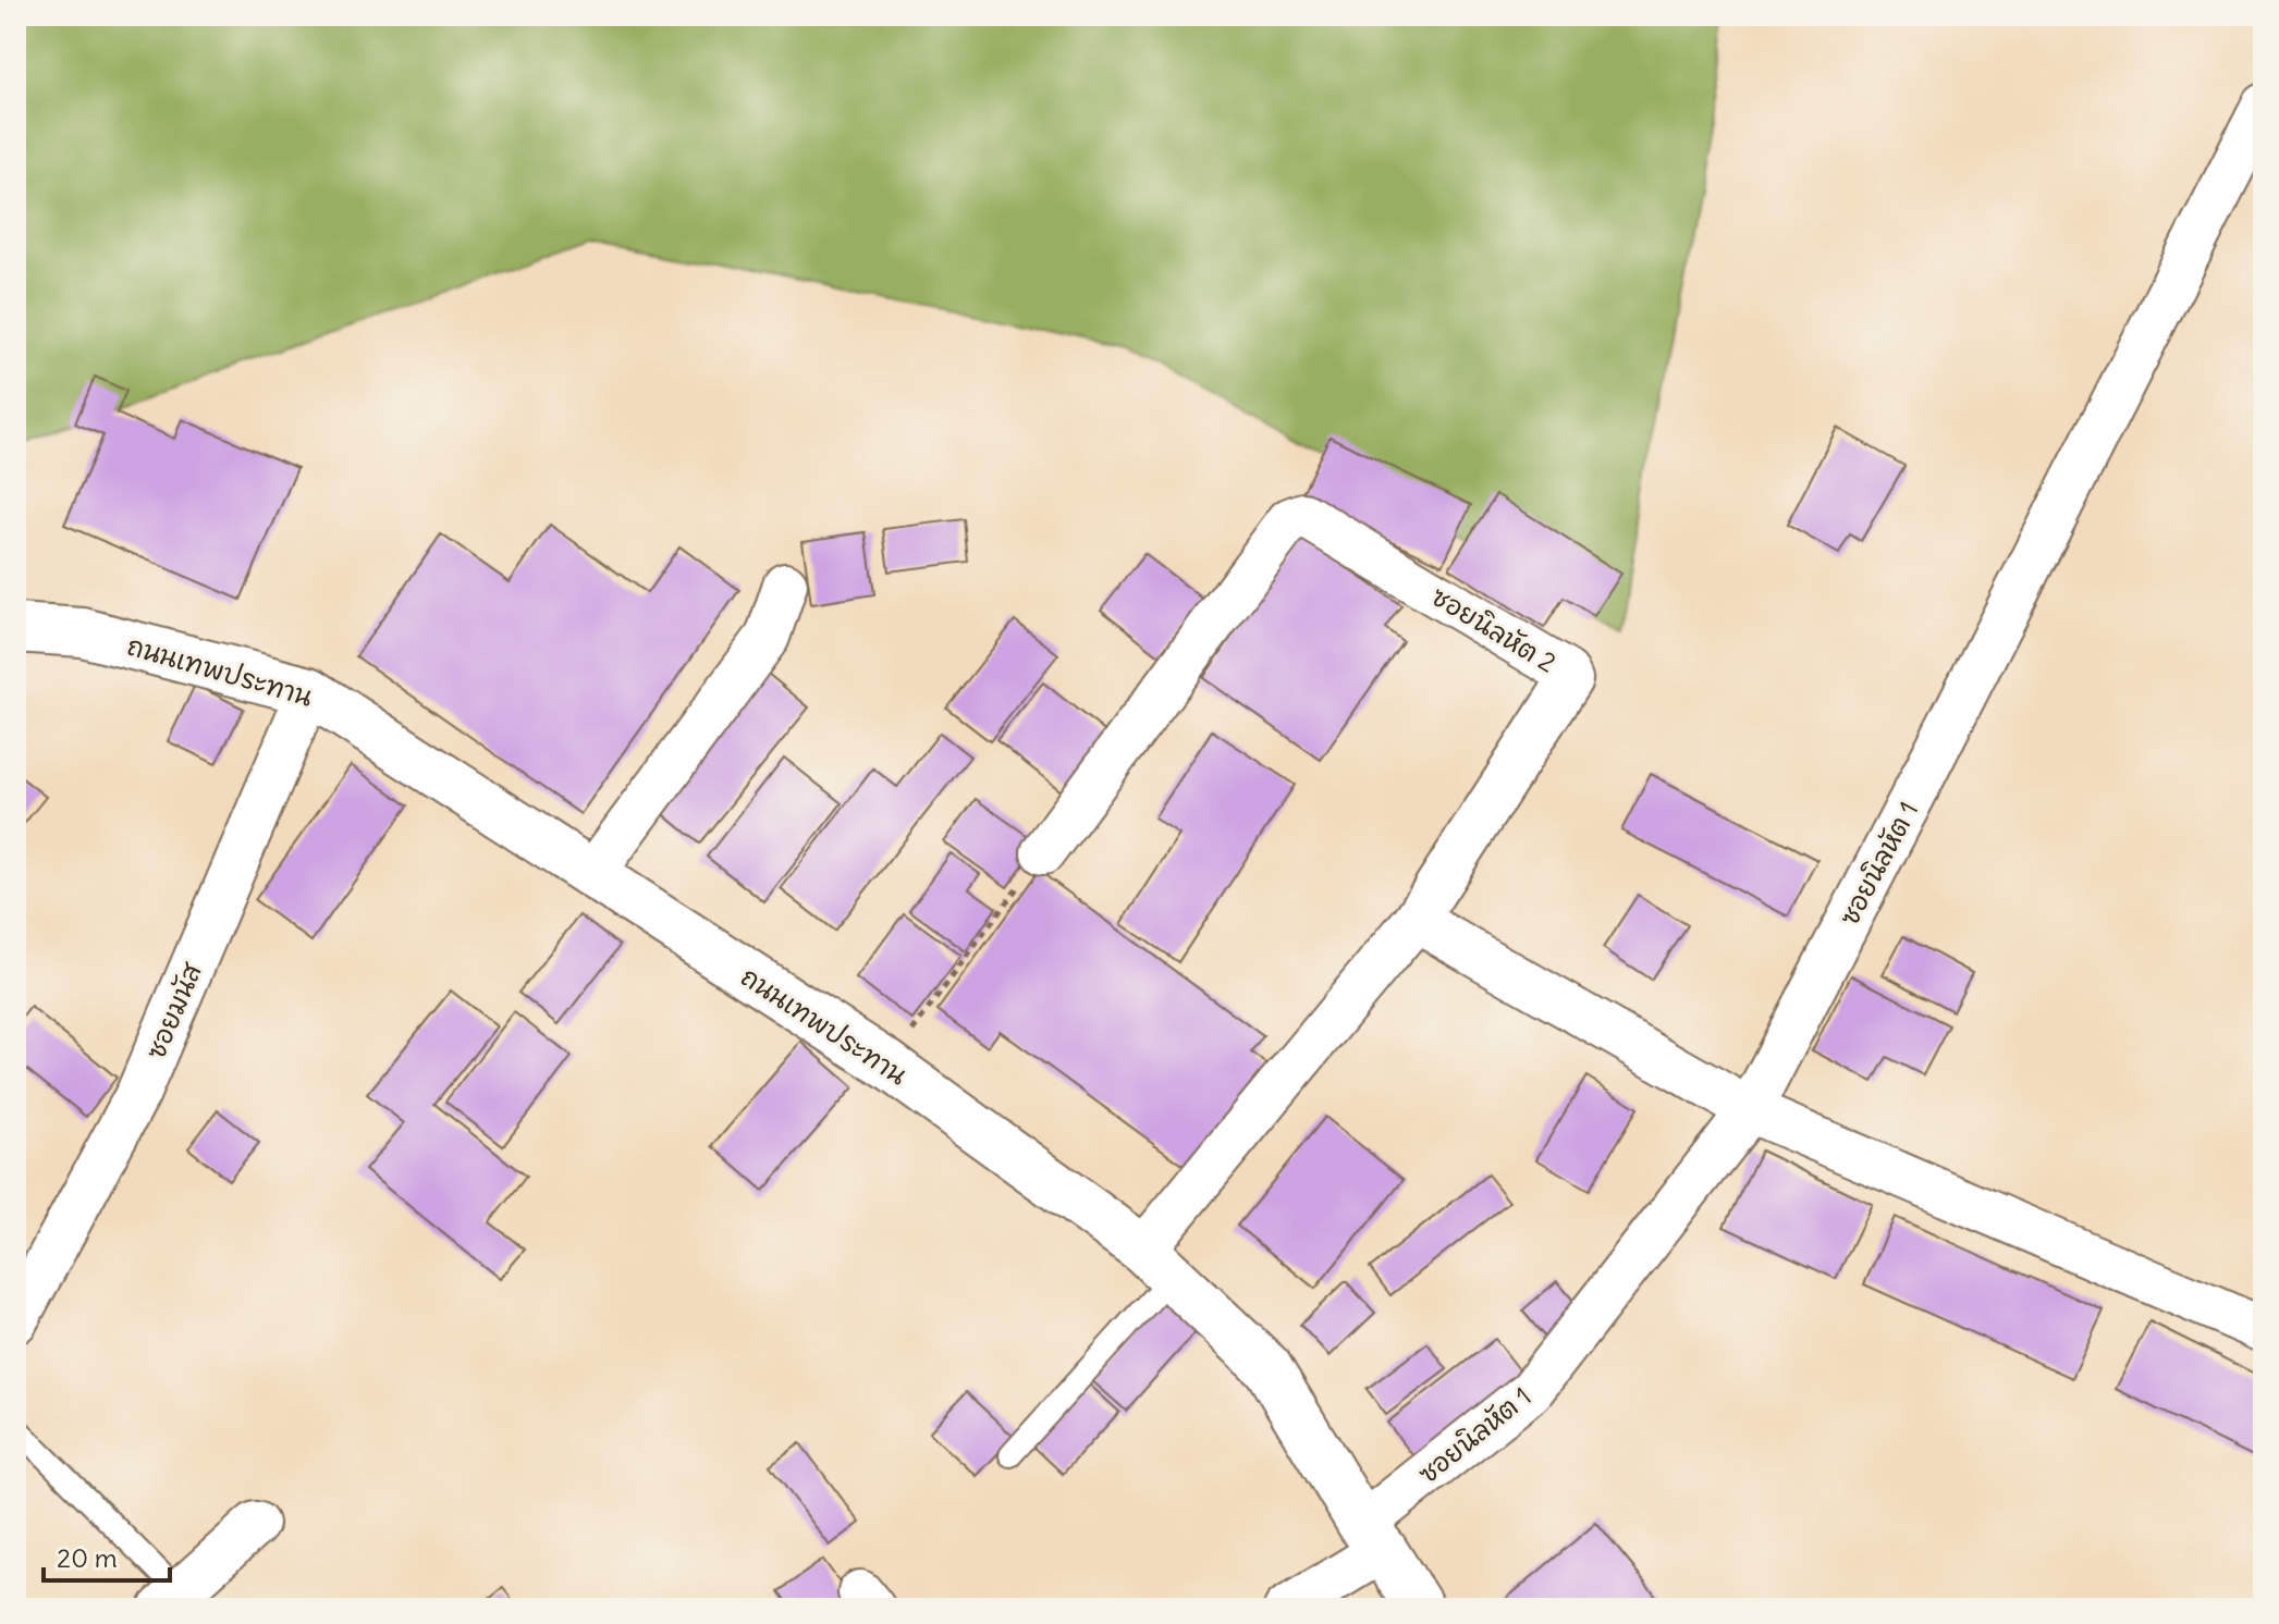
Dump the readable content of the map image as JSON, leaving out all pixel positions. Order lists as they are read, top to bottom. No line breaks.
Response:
{"streets":{"street":["ซอยนิลหัต 2","ถนนเทพประทาน","ซอยนิลหัต 1","ซอยมนัส"]},"crossings":[["ซอยนิลหัต 2","ถนนเทพประทาน"],["ถนนเทพประทาน","ซอยนิลหัต 1"],["ถนนเทพประทาน","ซอยมนัส"]],"scale_bar":"20 m"}
